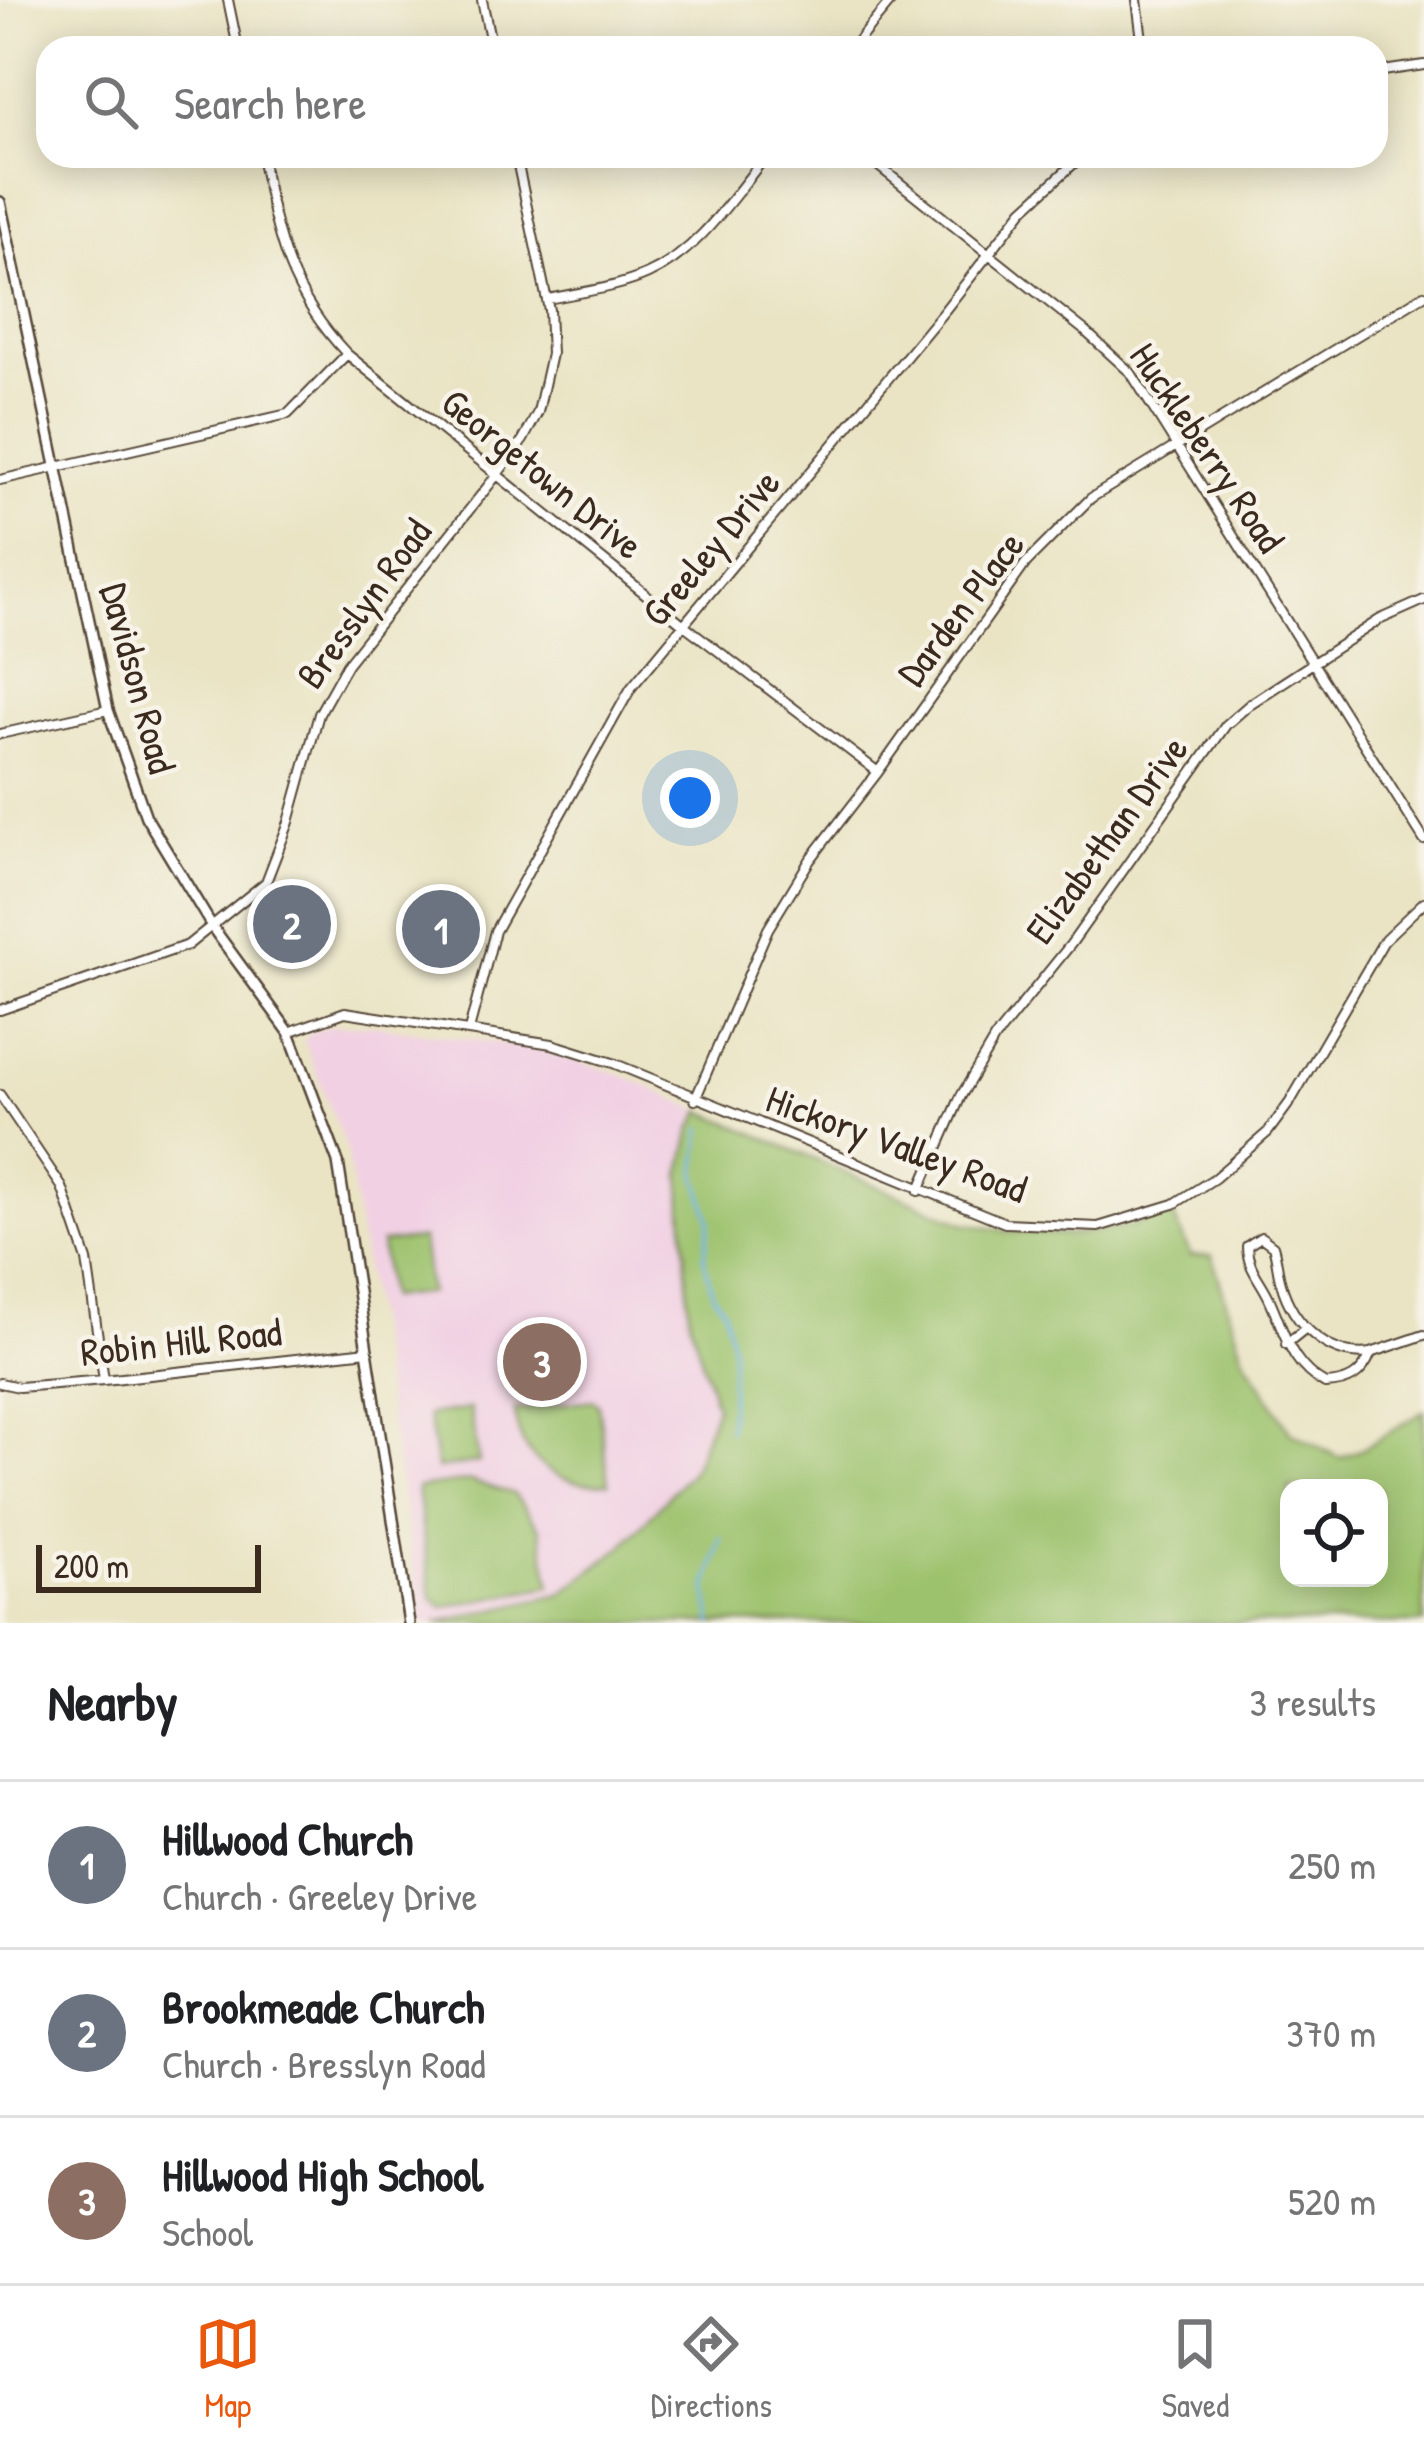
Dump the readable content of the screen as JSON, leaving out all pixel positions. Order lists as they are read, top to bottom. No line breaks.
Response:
{"streets":{"street":["Huckleberry Road","Georgetown Drive","Greeley Drive","Bresslyn Road","Darden Place","Davidson Road","Elizabethan Drive","Hickory Valley Road","Robin Hill Road"]},"crossings":[["Huckleberry Road","Greeley Drive"],["Huckleberry Road","Darden Place"],["Huckleberry Road","Elizabethan Drive"],["Georgetown Drive","Greeley Drive"],["Georgetown Drive","Bresslyn Road"],["Georgetown Drive","Darden Place"],["Greeley Drive","Hickory Valley Road"],["Bresslyn Road","Davidson Road"],["Darden Place","Hickory Valley Road"],["Davidson Road","Hickory Valley Road"],["Davidson Road","Robin Hill Road"],["Elizabethan Drive","Hickory Valley Road"]],"scale_bar":"200 m","page":{"search":"Search here","pins":["2","1","3"],"scale":"200 m","heading":["Nearby","3 results"],"list":[{"mark":"1","name":"Hillwood Church","note":"Church · Greeley Drive","value":"250 m"},{"mark":"2","name":"Brookmeade Church","note":"Church · Bresslyn Road","value":"370 m"},{"mark":"3","name":"Hillwood High School","note":"School","value":"520 m"}],"nav":["Map","Directions","Saved"]}}
